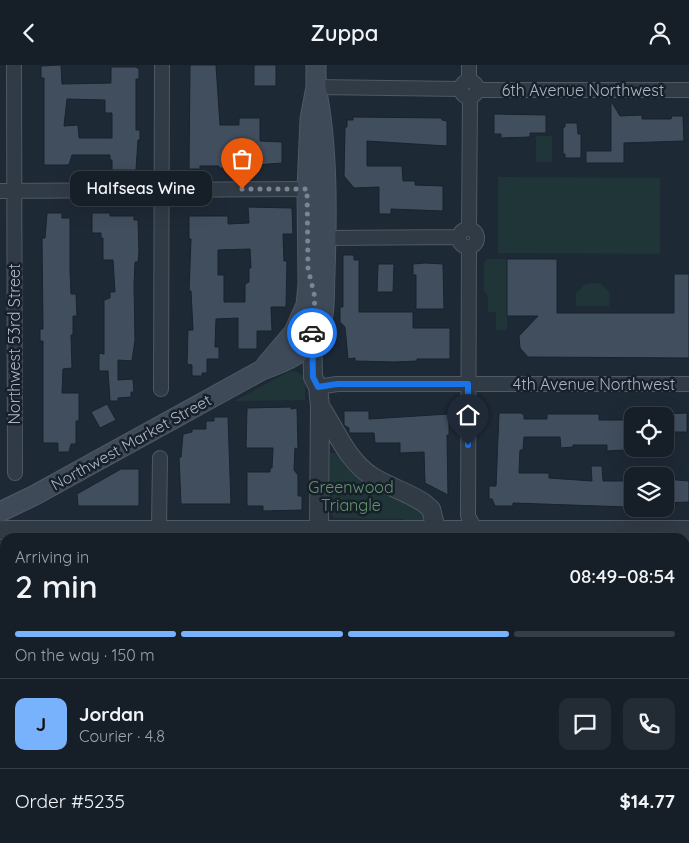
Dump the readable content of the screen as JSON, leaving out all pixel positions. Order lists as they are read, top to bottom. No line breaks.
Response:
{"streets":{"main road":["Northwest Market Street"],"street":["6th Avenue Northwest","Northwest 53rd Street","4th Avenue Northwest"]},"crossings":[["6th Avenue Northwest","Northwest Market Street"]],"parks":["Greenwood Triangle"],"places":["Halfseas Wine"],"page":{"header":"Zuppa","bubble":"Halfseas Wine","heading":["2 min","Arriving in","08:49–08:54"],"panel":["Jordan","Courier · 4.8","Order #5235","$14.77"],"bar":"On the way · 150 m","round":"J"}}
